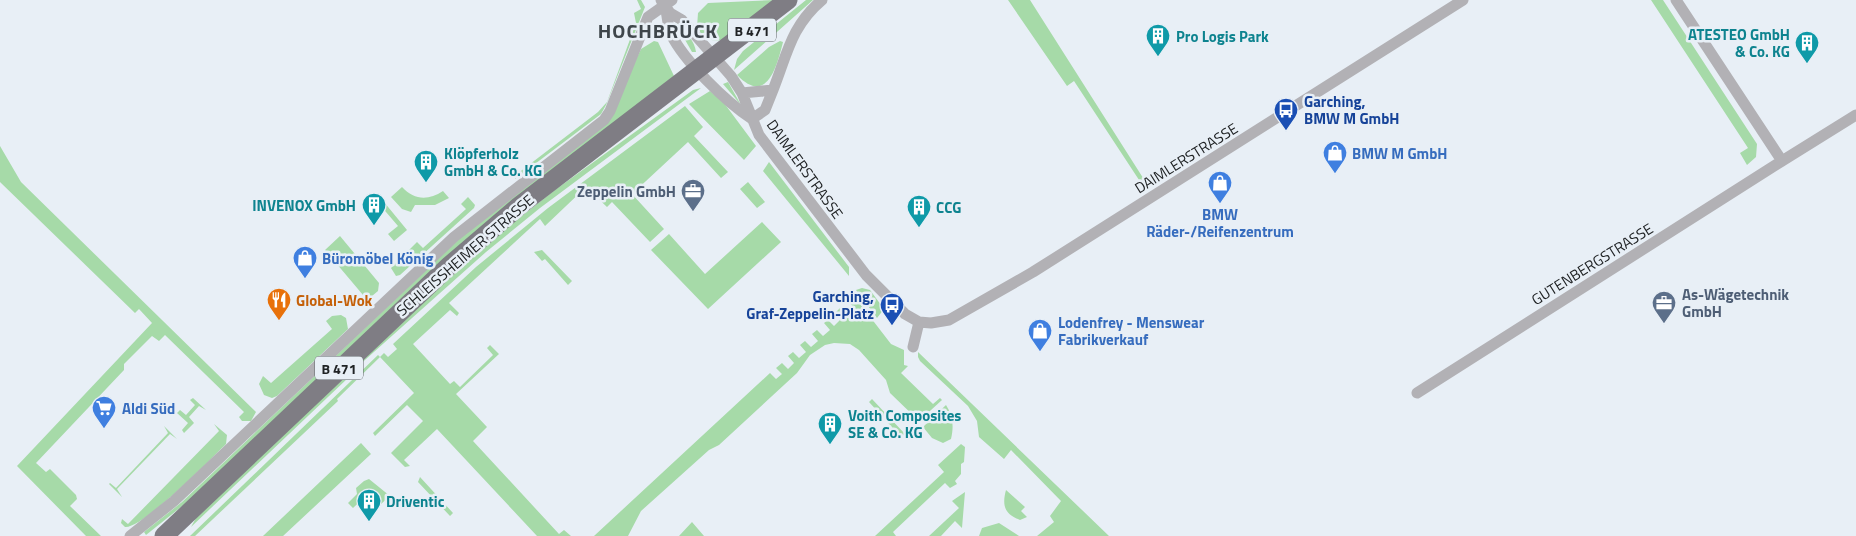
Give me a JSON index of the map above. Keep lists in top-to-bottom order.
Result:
{
  "streets": {
    "main road": ["B 471", "SCHLEISSHEIMER STRASSE"],
    "street": ["DAIMLERSTRASSE", "GUTENBERGSTRASSE"]
  },
  "crossings": [
    ["DAIMLERSTRASSE", "SCHLEISSHEIMER STRASSE"]
  ],
  "districts": ["HOCHBRÜCK"],
  "places": {
    "building": [
      "Pro Logis Park",
      "ATESTEO GmbH & Co. KG",
      "Klöpferholz GmbH & Co. KG",
      "INVENOX GmbH",
      "CCG",
      "Voith Composites SE & Co. KG",
      "Driventic"
    ],
    "bus stop": ["Garching, BMW M GmbH", "Garching, Graf-Zeppelin-Platz"],
    "shop": [
      "BMW M GmbH",
      "BMW Räder-/Reifenzentrum",
      "Büromöbel König",
      "Lodenfrey - Menswear Fabrikverkauf"
    ],
    "office": ["Zeppelin GmbH", "As-Wägetechnik GmbH"],
    "restaurant": ["Global-Wok"],
    "supermarket": ["Aldi Süd"]
  }
}
